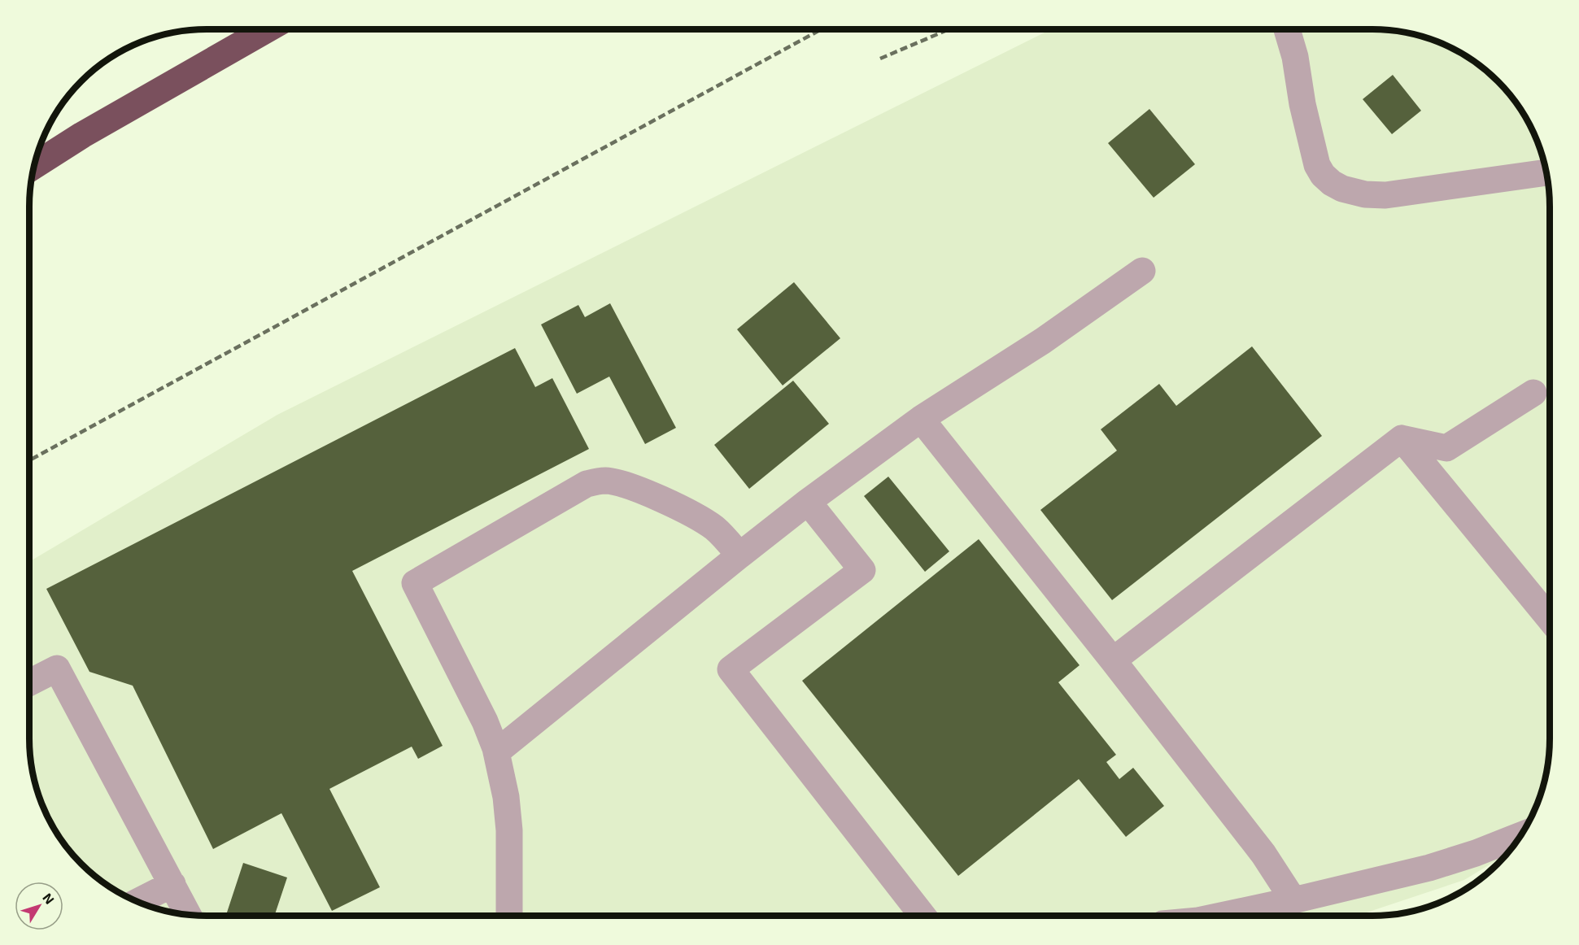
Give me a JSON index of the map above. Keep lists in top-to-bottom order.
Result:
{
  "north": "top right"
}
